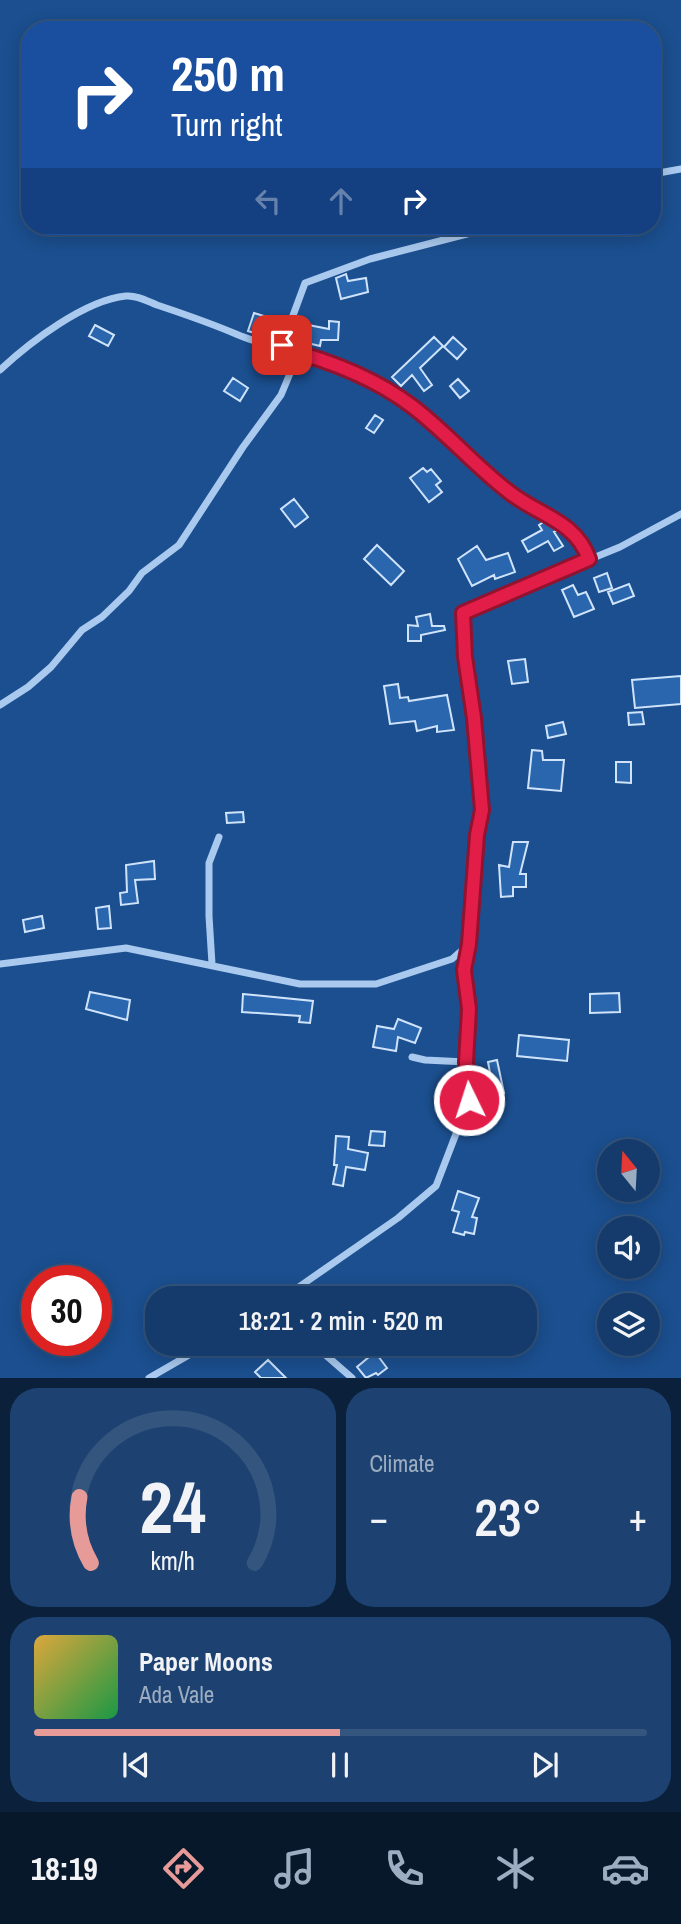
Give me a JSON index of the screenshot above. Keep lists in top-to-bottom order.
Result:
{
  "north": "top",
  "page": {
    "turn": ["250 m", "Turn right"],
    "limit": "30",
    "trip": "18:21 · 2 min · 520 m",
    "tile": "Climate",
    "heat": ["−", "23°", "+"],
    "song": ["Paper Moons", "Ada Vale"],
    "tabs": "18:19",
    "gauge": ["24", "km/h"]
  }
}
